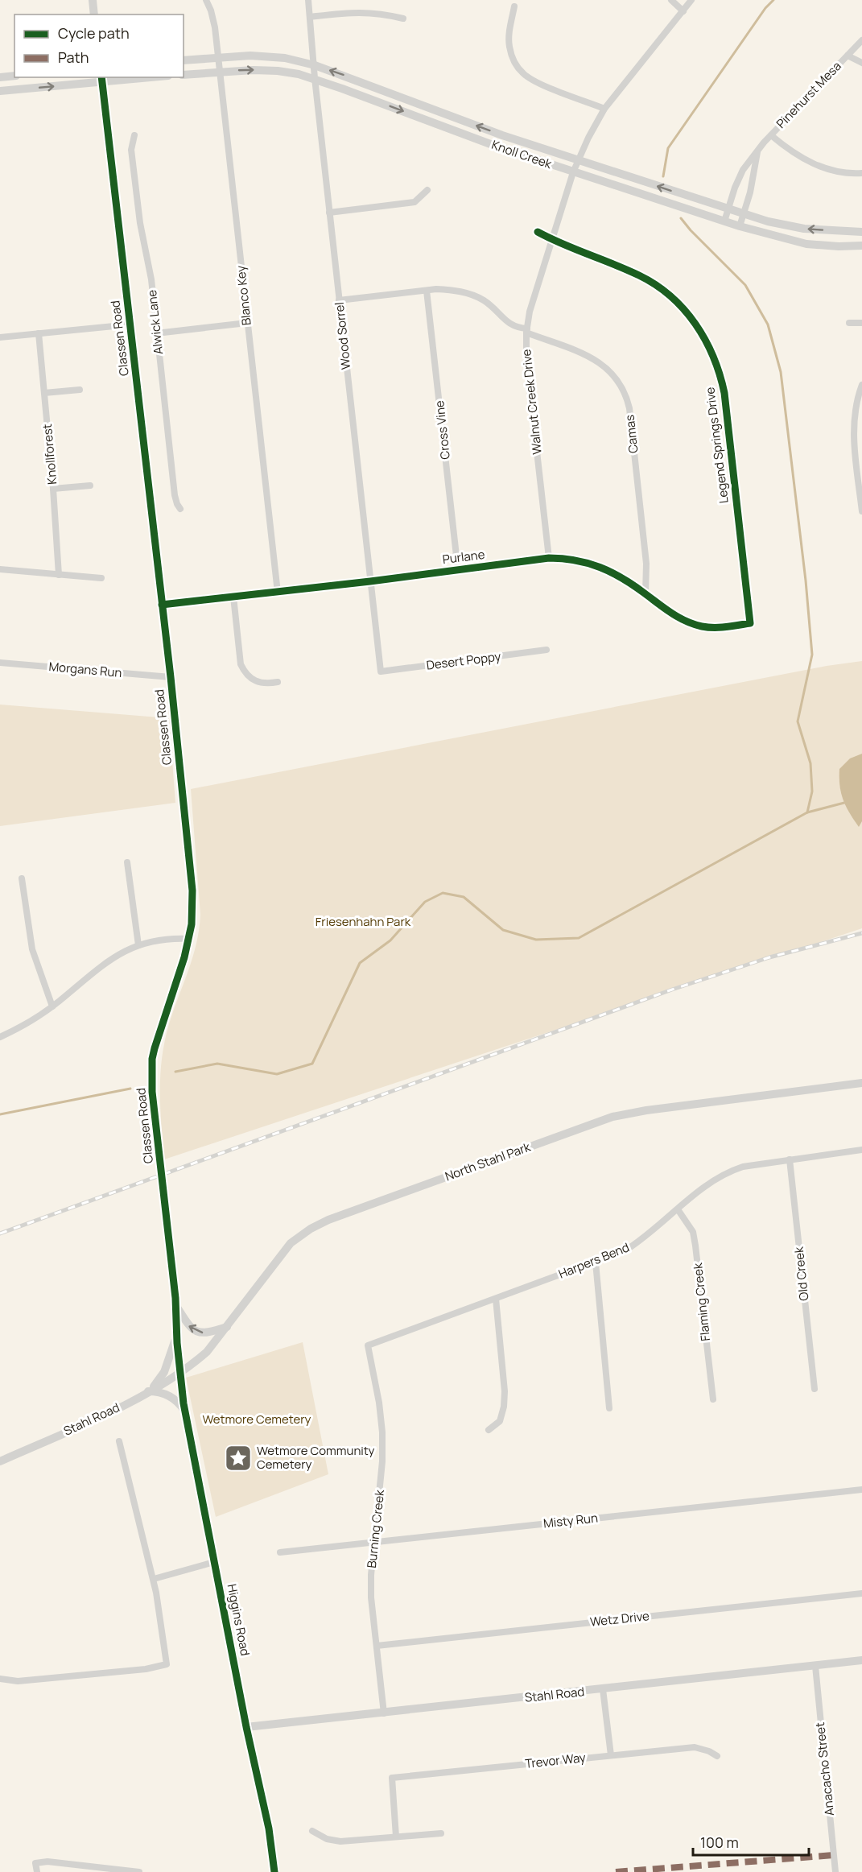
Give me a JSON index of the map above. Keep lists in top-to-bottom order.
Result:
{
  "streets": {
    "street": [
      "Pinehurst Mesa",
      "Knoll Creek",
      "Blanco Key",
      "Alwick Lane",
      "Wood Sorrel",
      "Classen Road",
      "Walnut Creek Drive",
      "Cross Vine",
      "Camas",
      "Legend Springs Drive",
      "Knollforest",
      "Purlane",
      "Desert Poppy",
      "Morgans Run",
      "North Stahl Park",
      "Harpers Bend",
      "Old Creek",
      "Flaming Creek",
      "Stahl Road",
      "Misty Run",
      "Burning Creek",
      "Wetz Drive",
      "Higgins Road",
      "Trevor Way",
      "Anacacho Street"
    ]
  },
  "crossings": [
    ["Pinehurst Mesa", "Knoll Creek"],
    ["Knoll Creek", "Blanco Key"],
    ["Knoll Creek", "Wood Sorrel"],
    ["Knoll Creek", "Walnut Creek Drive"],
    ["Blanco Key", "Purlane"],
    ["Wood Sorrel", "Camas"],
    ["Wood Sorrel", "Purlane"],
    ["Wood Sorrel", "Desert Poppy"],
    ["Classen Road", "Purlane"],
    ["Classen Road", "Morgans Run"],
    ["Classen Road", "North Stahl Park"],
    ["Classen Road", "Stahl Road"],
    ["Classen Road", "Higgins Road"],
    ["Walnut Creek Drive", "Camas"],
    ["Walnut Creek Drive", "Legend Springs Drive"],
    ["Walnut Creek Drive", "Purlane"],
    ["Cross Vine", "Camas"],
    ["Cross Vine", "Purlane"],
    ["Camas", "Purlane"],
    ["Legend Springs Drive", "Purlane"],
    ["North Stahl Park", "Stahl Road"],
    ["North Stahl Park", "Higgins Road"],
    ["Harpers Bend", "Old Creek"],
    ["Harpers Bend", "Flaming Creek"],
    ["Harpers Bend", "Burning Creek"],
    ["Stahl Road", "Burning Creek"],
    ["Stahl Road", "Higgins Road"],
    ["Stahl Road", "Anacacho Street"],
    ["Misty Run", "Burning Creek"],
    ["Burning Creek", "Wetz Drive"]
  ],
  "parks": ["Friesenhahn Park", "Wetmore Cemetery"],
  "places": {
    "place": ["Wetmore Community Cemetery"]
  },
  "legend": ["Cycle path", "Path"],
  "scale_bar": "100 m"
}
